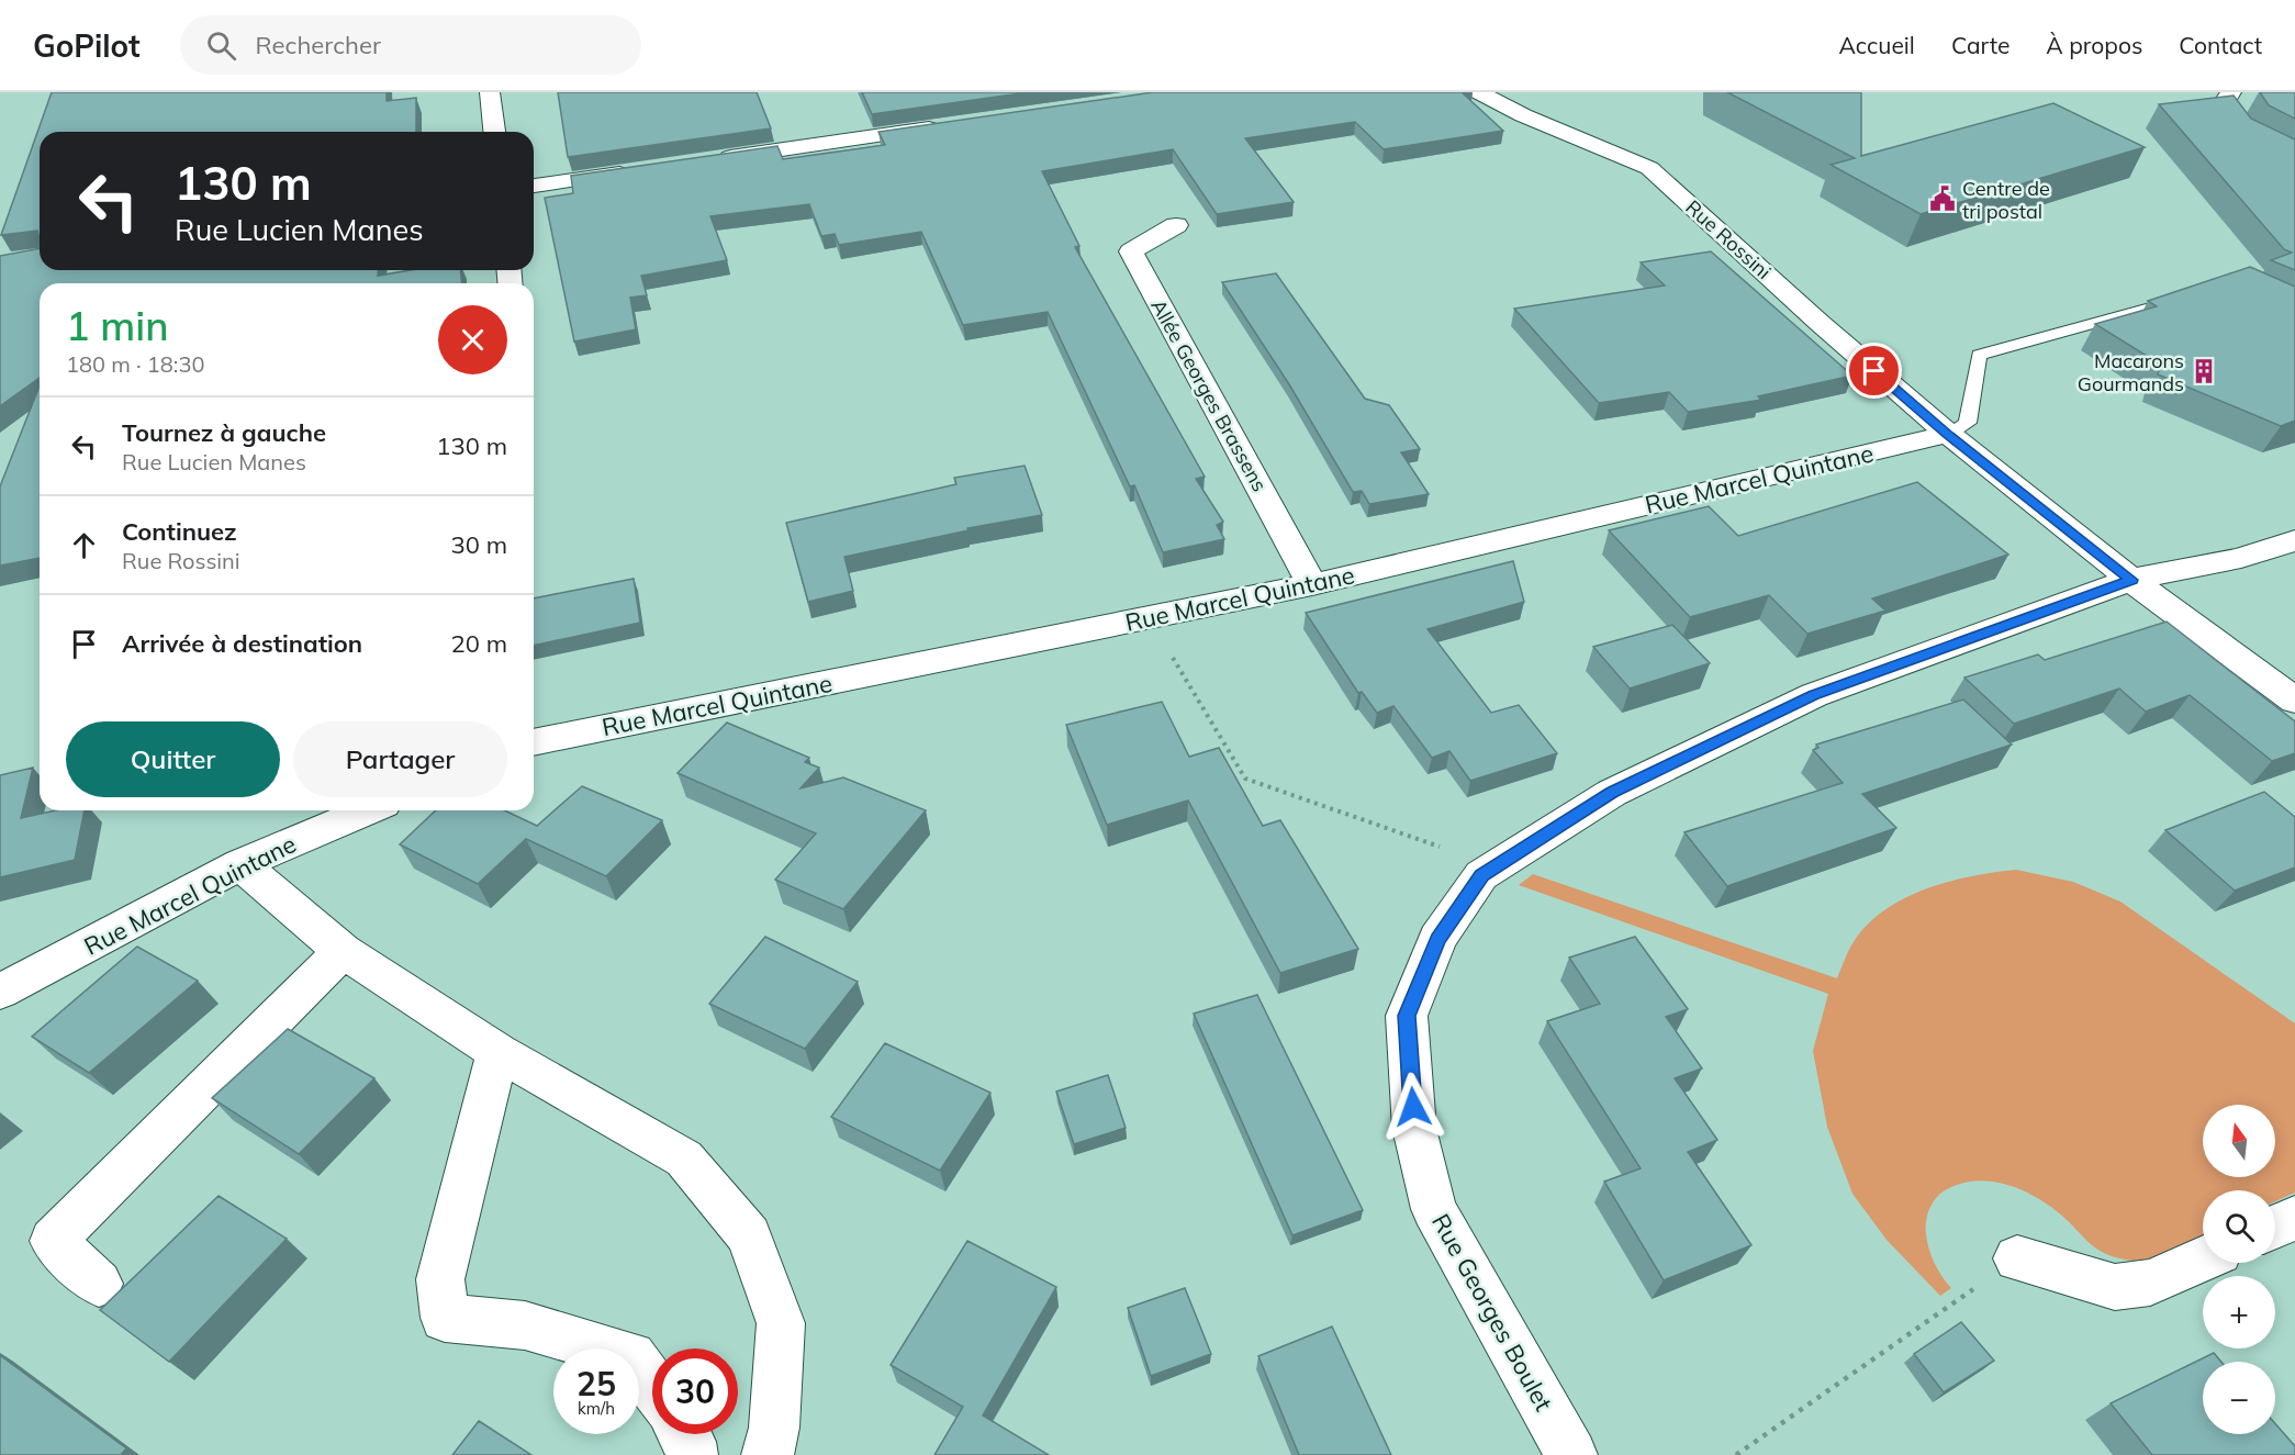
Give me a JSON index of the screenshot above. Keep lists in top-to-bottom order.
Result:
{
  "streets": {
    "street": [
      "Rue Rossini",
      "Allée Georges Brassens",
      "Rue Marcel Quintane",
      "Rue Georges Boulet"
    ]
  },
  "crossings": [
    ["Rue Rossini", "Rue Marcel Quintane"],
    ["Rue Rossini", "Rue Georges Boulet"],
    ["Allée Georges Brassens", "Rue Marcel Quintane"]
  ],
  "places": {
    "public building": ["Centre de tri postal"],
    "building": ["Macarons Gourmands"]
  },
  "north": "top",
  "page": {
    "header": "GoPilot",
    "search": "Rechercher",
    "nav": [
      "Accueil",
      "Carte",
      "À propos",
      "Contact"
    ],
    "turn": ["130 m", "Rue Lucien Manes"],
    "heading": ["1 min", "180 m · 18:30"],
    "list": [
      {
        "name": "Tournez à gauche",
        "note": "Rue Lucien Manes",
        "value": "130 m"
      },
      {
        "name": "Continuez",
        "note": "Rue Rossini",
        "value": "30 m"
      },
      {
        "name": "Arrivée à destination",
        "value": "20 m"
      }
    ],
    "buttons": ["Quitter", "Partager"],
    "map_buttons": ["+", "−"],
    "speed": "25 km/h",
    "limit": "30"
  }
}
